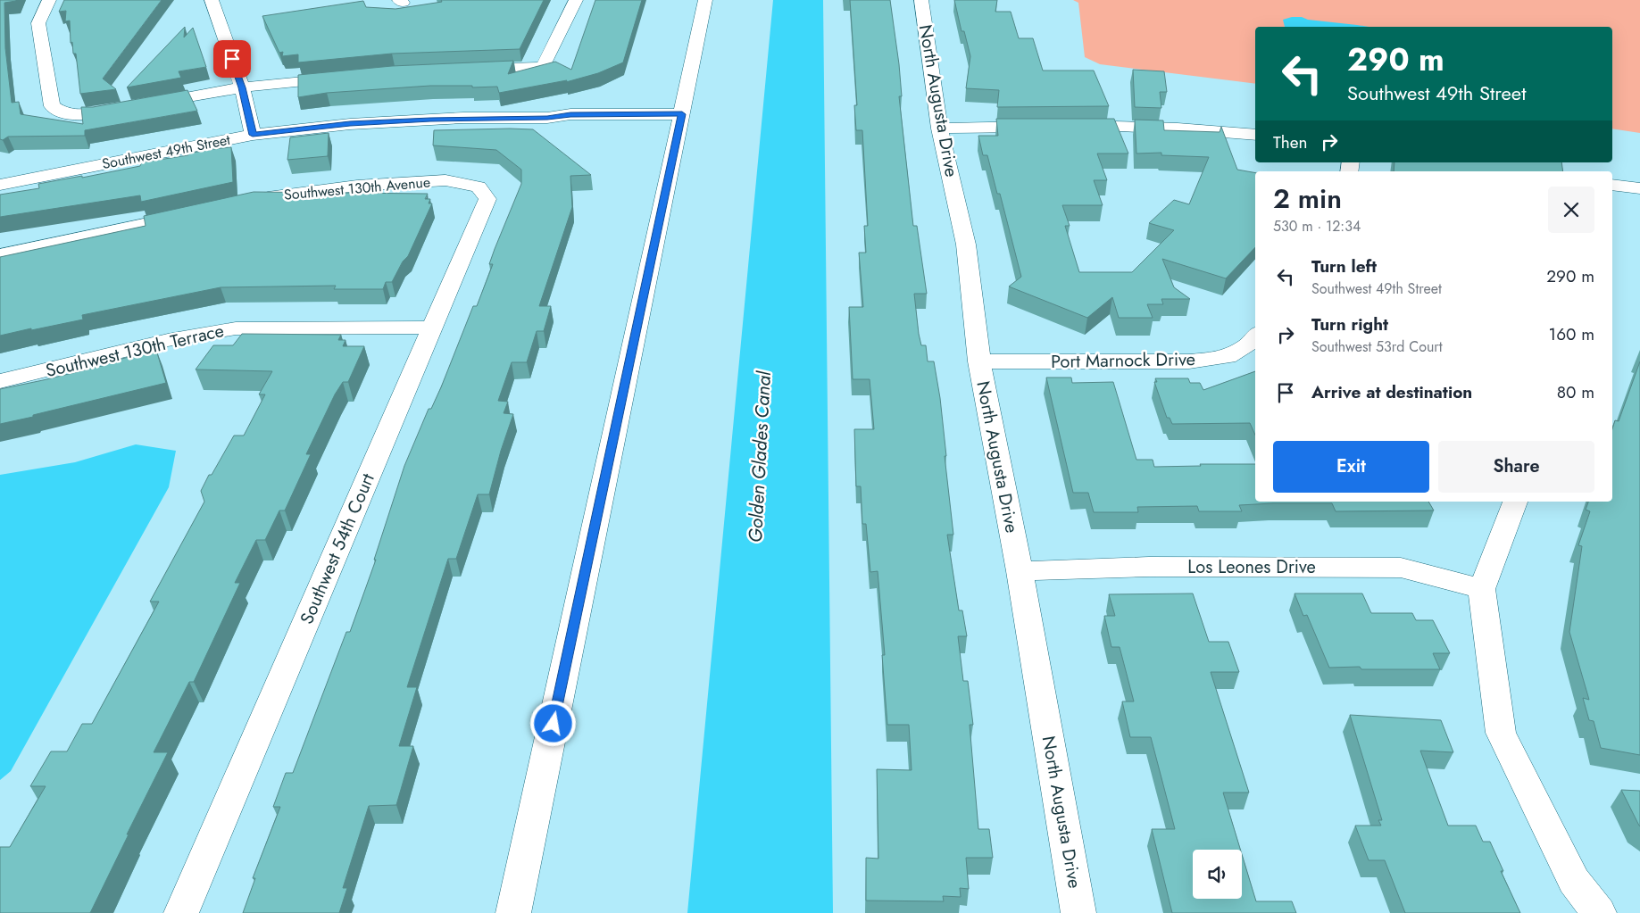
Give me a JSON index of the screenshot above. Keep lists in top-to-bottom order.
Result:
{
  "streets": {
    "street": [
      "North Augusta Drive",
      "Southwest 49th Street",
      "Southwest 130th Avenue",
      "Southwest 130th Terrace",
      "Port Marnock Drive",
      "Southwest 54th Court",
      "Los Leones Drive"
    ]
  },
  "crossings": [
    ["North Augusta Drive", "Port Marnock Drive"],
    ["North Augusta Drive", "Los Leones Drive"],
    ["Southwest 130th Avenue", "Southwest 54th Court"],
    ["Southwest 130th Terrace", "Southwest 54th Court"]
  ],
  "water": ["Golden Glades Canal"],
  "page": {
    "turn": ["290 m", "Southwest 49th Street"],
    "then": "Then",
    "heading": ["2 min", "530 m · 12:34"],
    "list": [
      {
        "name": "Turn left",
        "note": "Southwest 49th Street",
        "value": "290 m"
      },
      {
        "name": "Turn right",
        "note": "Southwest 53rd Court",
        "value": "160 m"
      },
      {
        "name": "Arrive at destination",
        "value": "80 m"
      }
    ],
    "buttons": ["Exit", "Share"]
  }
}
